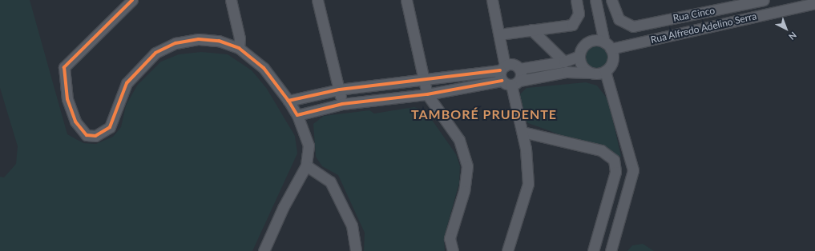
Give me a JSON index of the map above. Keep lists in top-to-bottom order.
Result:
{
  "streets": {
    "street": ["Rua Cinco", "Rua Alfredo Adelino Serra"]
  },
  "districts": ["TAMBORÉ PRUDENTE"],
  "north": "bottom right"
}
